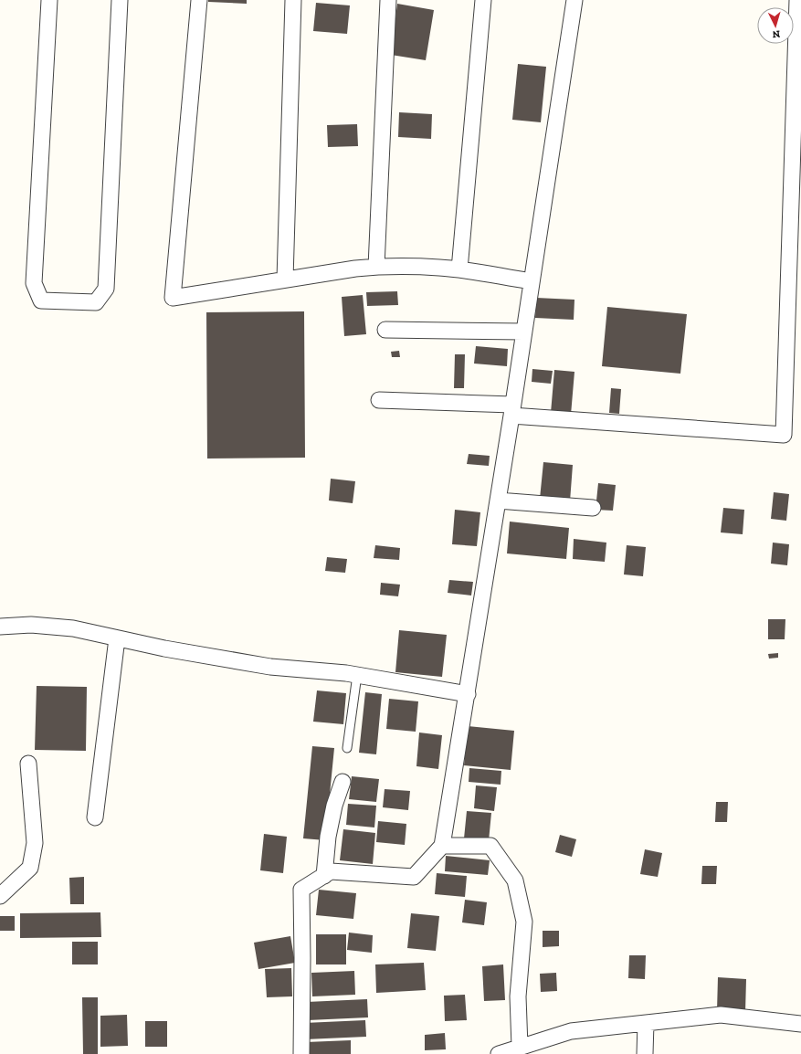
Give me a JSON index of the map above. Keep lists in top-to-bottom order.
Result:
{
  "north": "bottom"
}
